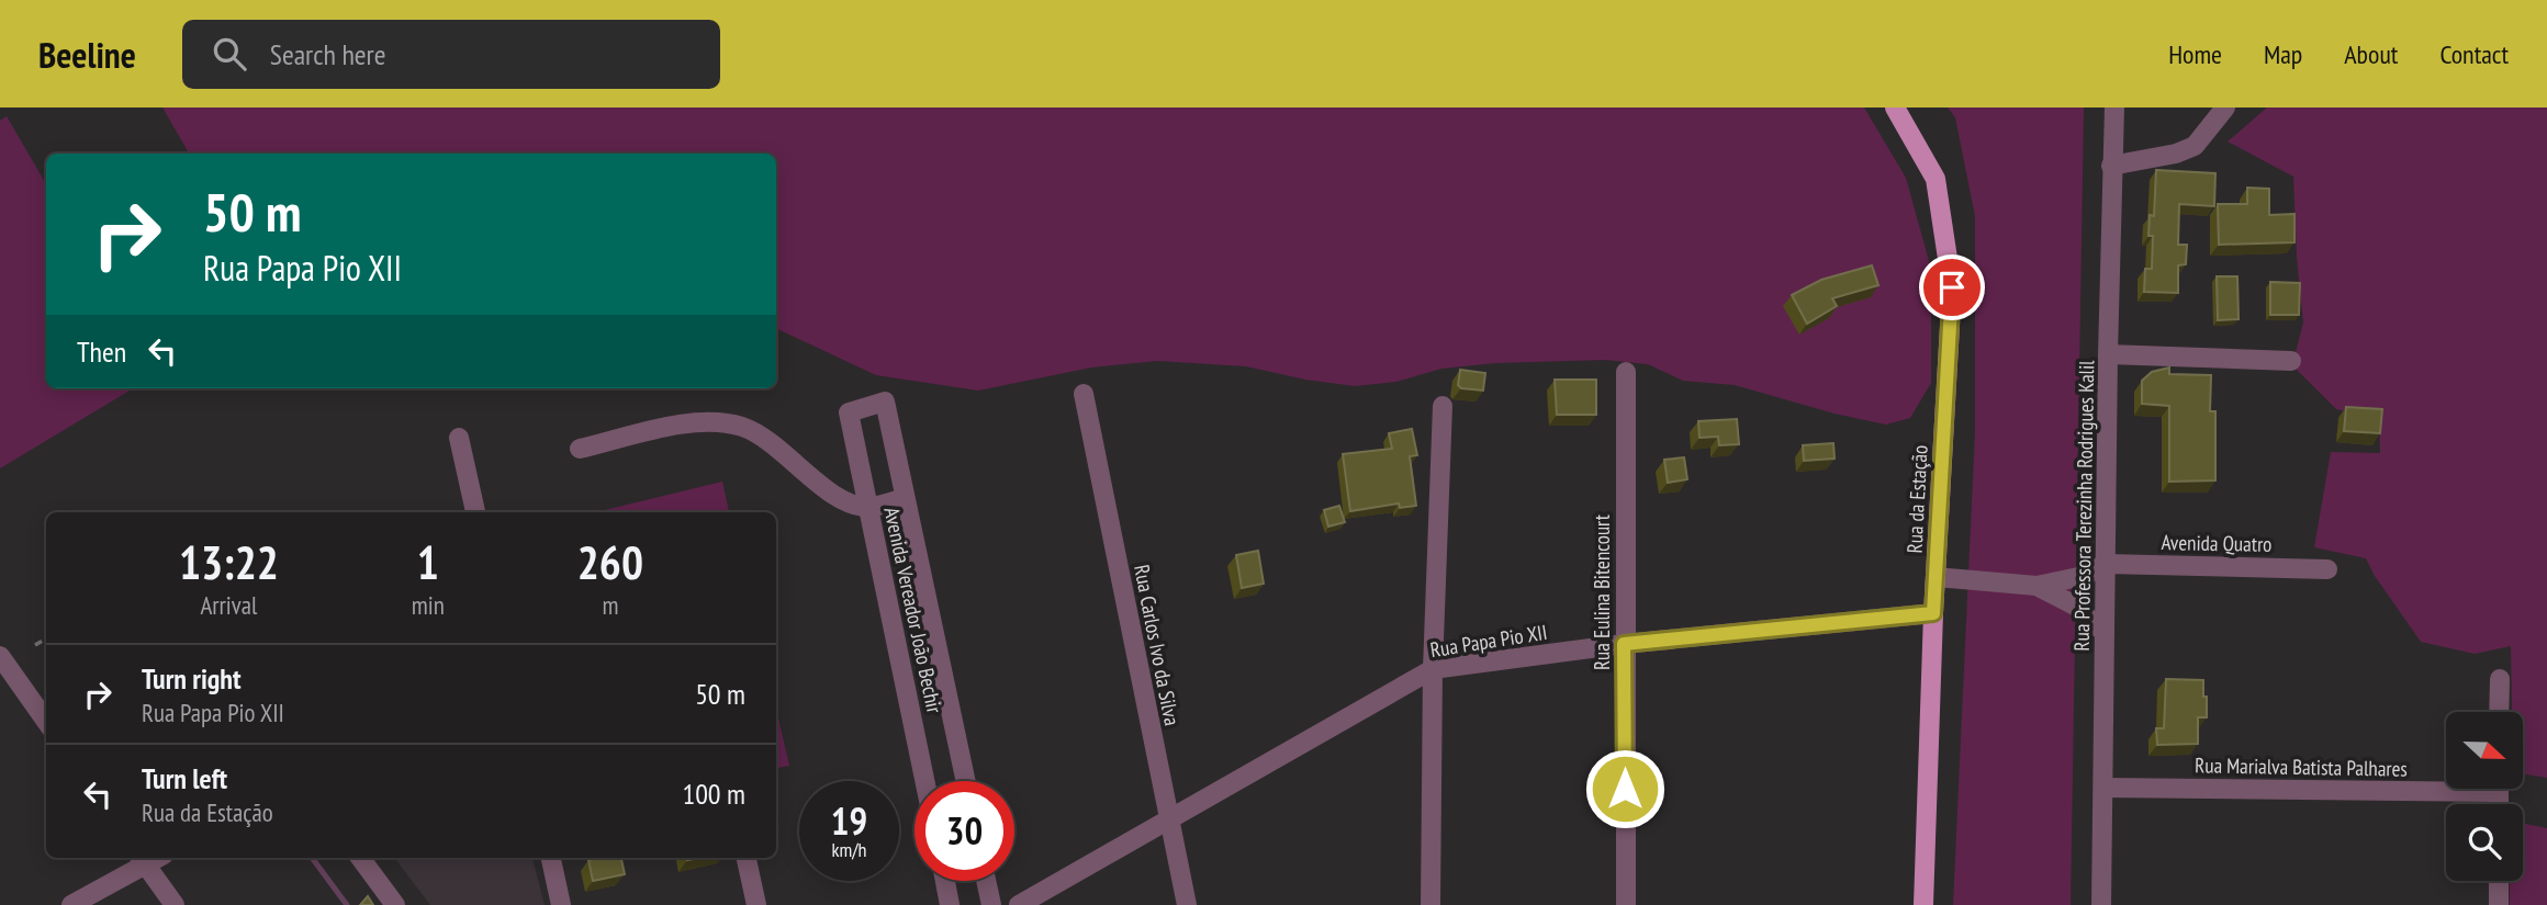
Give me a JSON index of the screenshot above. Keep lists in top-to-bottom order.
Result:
{
  "streets": {
    "main road": ["Rua da Estação"],
    "street": [
      "Rua Professora Terezinha Rodrigues Kalil",
      "Avenida Quatro",
      "Rua Eulina Bitencourt",
      "Avenida Vereador João Bechir",
      "Rua Papa Pio XII",
      "Rua Carlos Ivo da Silva",
      "Rua Marialva Batista Palhares"
    ]
  },
  "crossings": [
    ["Rua da Estação", "Rua Papa Pio XII"],
    ["Rua Professora Terezinha Rodrigues Kalil", "Avenida Quatro"],
    ["Rua Professora Terezinha Rodrigues Kalil", "Rua Marialva Batista Palhares"],
    ["Rua Eulina Bitencourt", "Rua Papa Pio XII"],
    ["Rua Papa Pio XII", "Rua Carlos Ivo da Silva"]
  ],
  "north": "right",
  "page": {
    "header": "Beeline",
    "search": "Search here",
    "nav": [
      "Home",
      "Map",
      "About",
      "Contact"
    ],
    "turn": ["50 m", "Rua Papa Pio XII"],
    "then": "Then",
    "eta": [
      "13:22",
      "Arrival",
      "1",
      "min",
      "260",
      "m"
    ],
    "list": [
      {
        "name": "Turn right",
        "note": "Rua Papa Pio XII",
        "value": "50 m"
      },
      {
        "name": "Turn left",
        "note": "Rua da Estação",
        "value": "100 m"
      }
    ],
    "speed": "19 km/h",
    "limit": "30"
  }
}
